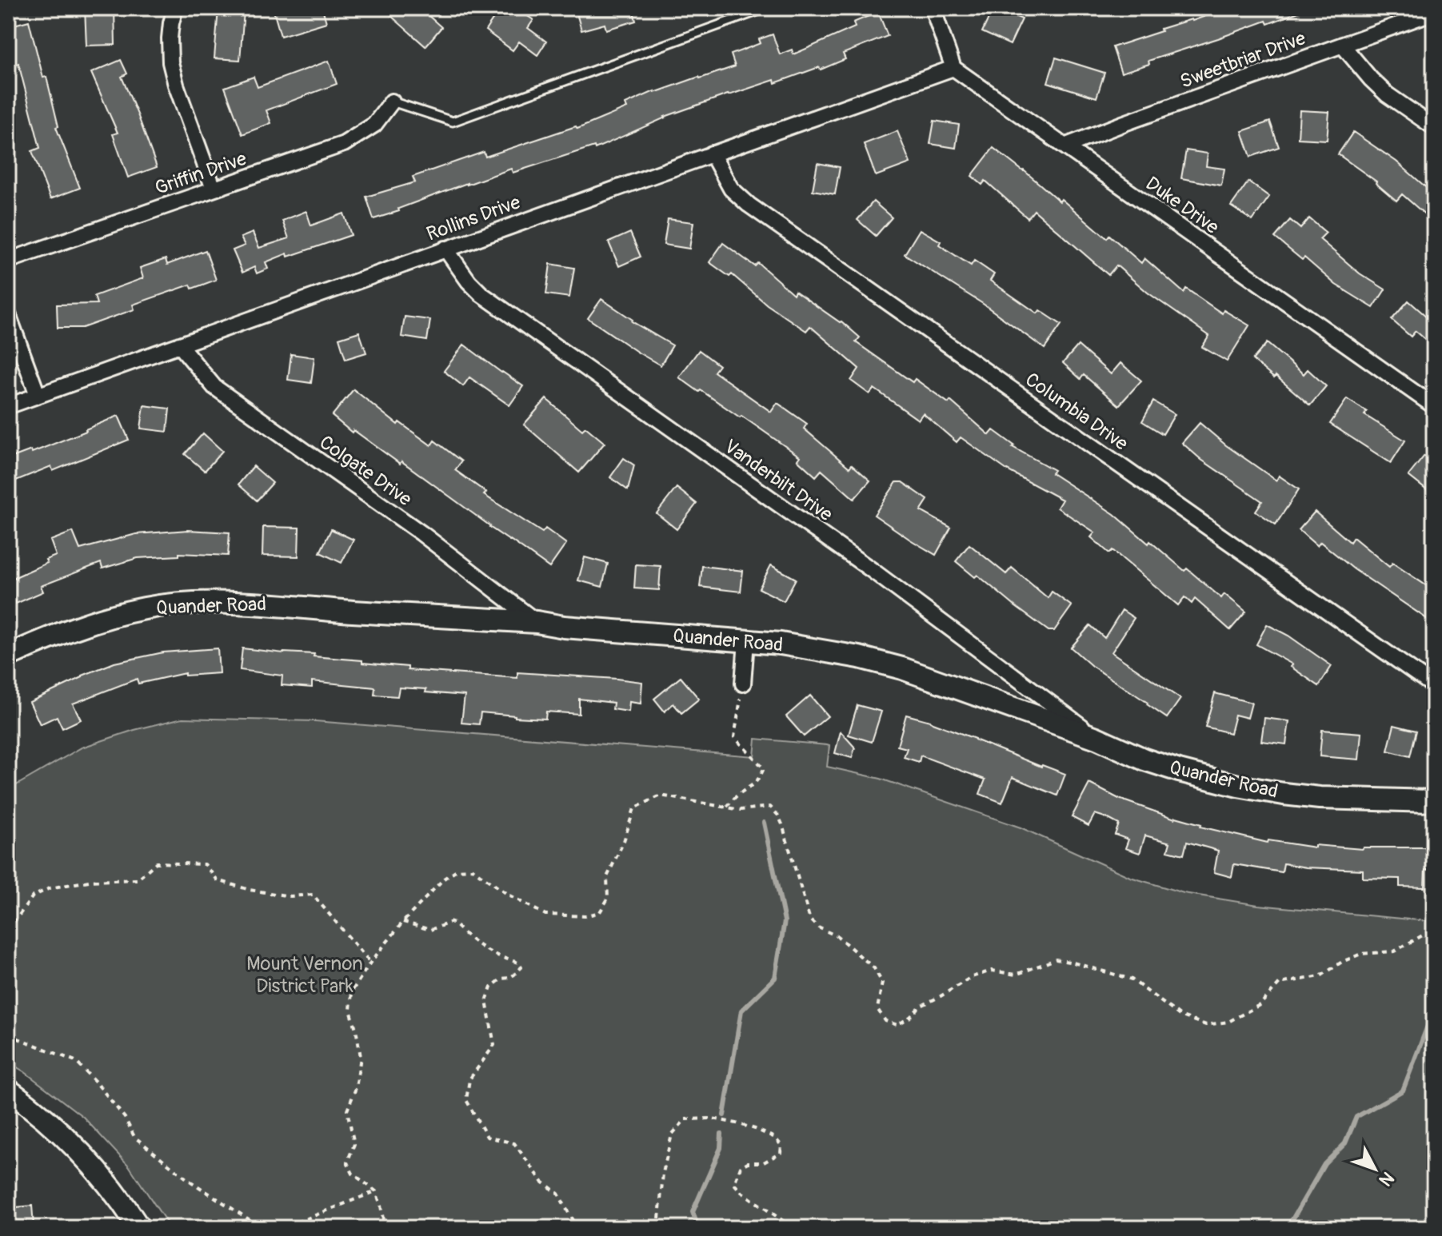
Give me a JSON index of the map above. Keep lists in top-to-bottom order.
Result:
{
  "streets": {
    "street": [
      "Sweetbriar Drive",
      "Griffin Drive",
      "Duke Drive",
      "Rollins Drive",
      "Columbia Drive",
      "Colgate Drive",
      "Vanderbilt Drive",
      "Quander Road"
    ]
  },
  "crossings": [
    ["Sweetbriar Drive", "Duke Drive"],
    ["Duke Drive", "Rollins Drive"],
    ["Rollins Drive", "Columbia Drive"],
    ["Rollins Drive", "Colgate Drive"],
    ["Rollins Drive", "Vanderbilt Drive"],
    ["Colgate Drive", "Quander Road"],
    ["Vanderbilt Drive", "Quander Road"]
  ],
  "parks": ["Mount Vernon District Park"],
  "north": "bottom right"
}
